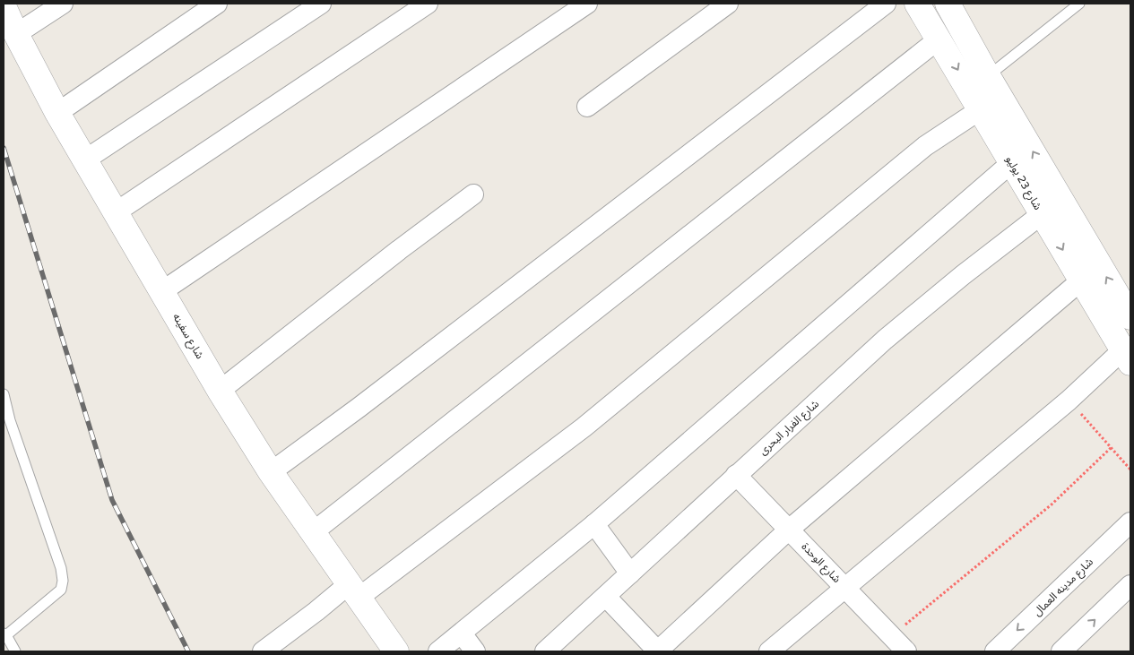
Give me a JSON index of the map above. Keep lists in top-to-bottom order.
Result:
{
  "streets": {
    "street": [
      "شارع 23 يوليو",
      "شارع سفينه",
      "شارع الفرار البحرى",
      "شارع الوحدة",
      "شارع مدينه العمال"
    ]
  },
  "crossings": [
    ["شارع 23 يوليو", "شارع الفرار البحرى"],
    ["شارع الفرار البحرى", "شارع الوحدة"]
  ]
}
